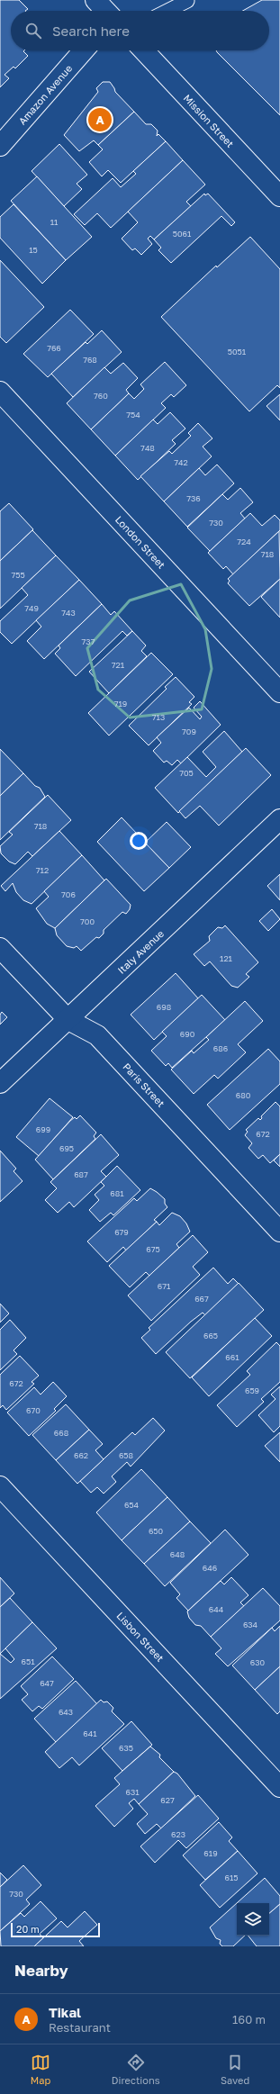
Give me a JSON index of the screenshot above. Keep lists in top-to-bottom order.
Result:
{
  "streets": {
    "street": [
      "Amazon Avenue",
      "Mission Street",
      "London Street",
      "Italy Avenue",
      "Paris Street",
      "Lisbon Street"
    ]
  },
  "crossings": [
    ["Italy Avenue", "Paris Street"]
  ],
  "house_numbers": [
    "11",
    "5061",
    "15",
    "766",
    "5051",
    "768",
    "760",
    "754",
    "748",
    "742",
    "736",
    "730",
    "724",
    "718",
    "755",
    "749",
    "743",
    "737",
    "721",
    "719",
    "713",
    "709",
    "705",
    "718",
    "712",
    "706",
    "700",
    "121",
    "698",
    "690",
    "686",
    "680",
    "699",
    "672",
    "695",
    "687",
    "681",
    "679",
    "675",
    "671",
    "667",
    "665",
    "661",
    "672",
    "659",
    "670",
    "668",
    "662",
    "658",
    "654",
    "650",
    "648",
    "646",
    "644",
    "634",
    "651",
    "630",
    "647",
    "643",
    "641",
    "635",
    "631",
    "627",
    "623",
    "619",
    "615",
    "730"
  ],
  "scale_bar": "20 m",
  "page": {
    "search": "Search here",
    "pins": "A",
    "scale": "20 m",
    "heading": "Nearby",
    "list": [
      {
        "mark": "A",
        "name": "Tikal",
        "note": "Restaurant",
        "value": "160 m"
      }
    ],
    "nav": ["Map", "Directions", "Saved"]
  }
}
